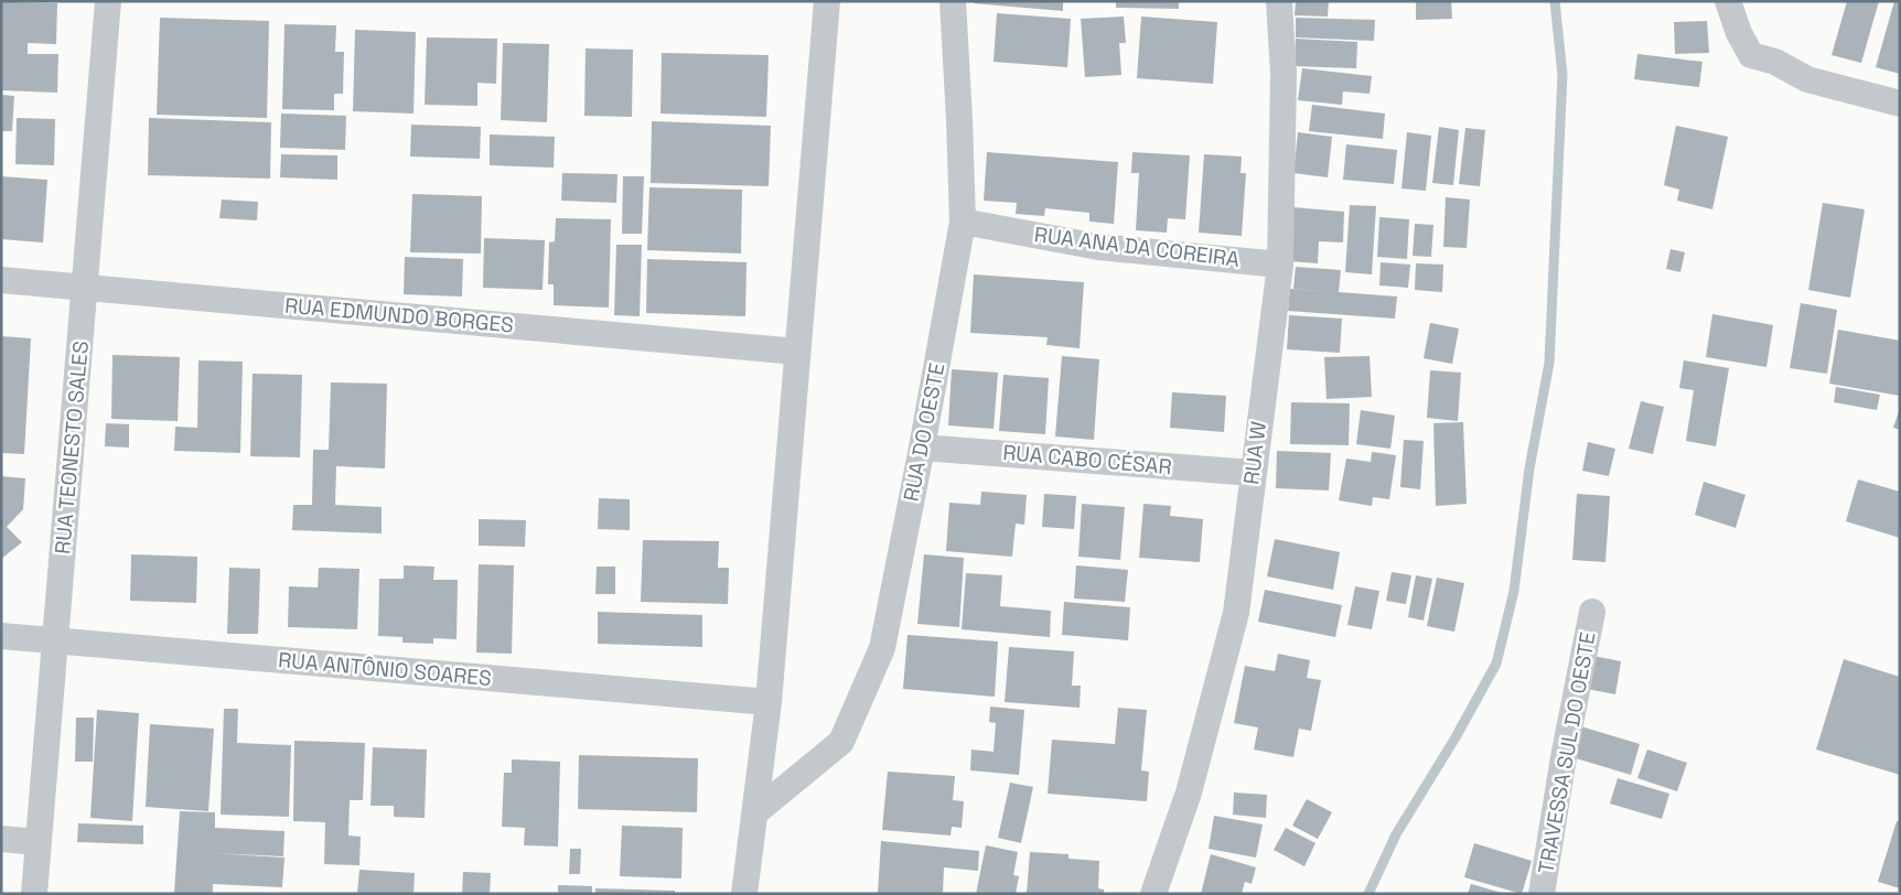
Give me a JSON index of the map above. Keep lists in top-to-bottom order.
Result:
{
  "streets": {
    "street": [
      "RUA ANA DA COREIRA",
      "RUA EDMUNDO BORGES",
      "RUA DO OESTE",
      "RUA TEONESTO SALES",
      "RUA W",
      "RUA CABO CÉSAR",
      "RUA ANTÔNIO SOARES",
      "TRAVESSA SUL DO OESTE"
    ]
  },
  "crossings": [
    ["RUA ANA DA COREIRA", "RUA DO OESTE"],
    ["RUA ANA DA COREIRA", "RUA W"],
    ["RUA EDMUNDO BORGES", "RUA TEONESTO SALES"],
    ["RUA DO OESTE", "RUA CABO CÉSAR"],
    ["RUA TEONESTO SALES", "RUA ANTÔNIO SOARES"],
    ["RUA W", "RUA CABO CÉSAR"]
  ]
}
